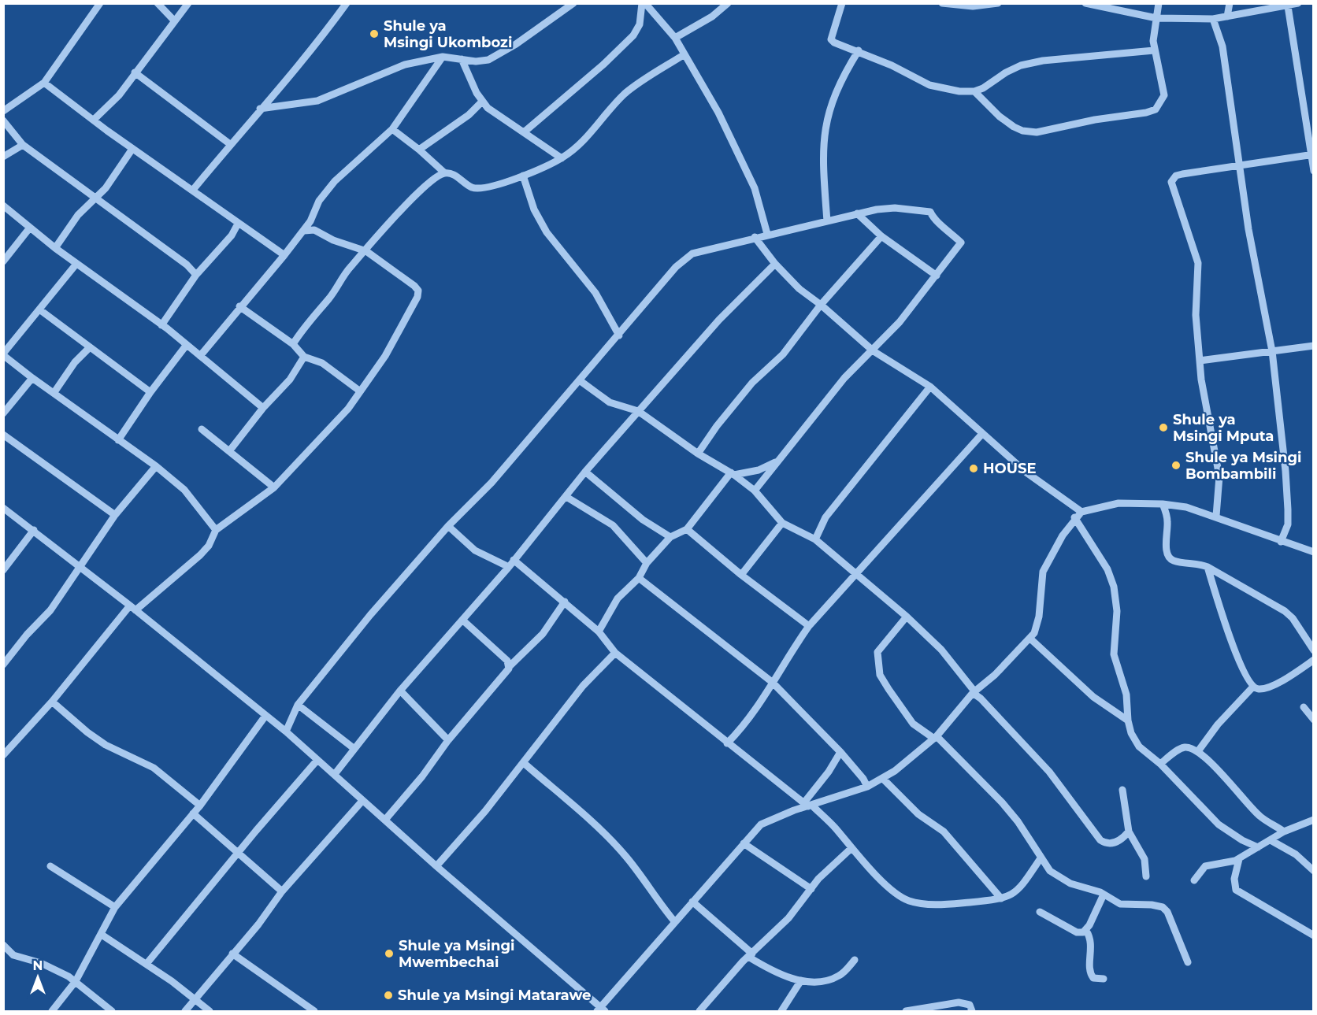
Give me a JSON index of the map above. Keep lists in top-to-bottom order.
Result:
{
  "places": [
    "Shule ya Msingi Ukombozi",
    "Shule ya Msingi Mputa",
    "Shule ya Msingi Bombambili",
    "HOUSE",
    "Shule ya Msingi Mwembechai",
    "Shule ya Msingi Matarawe"
  ],
  "north": "top"
}
